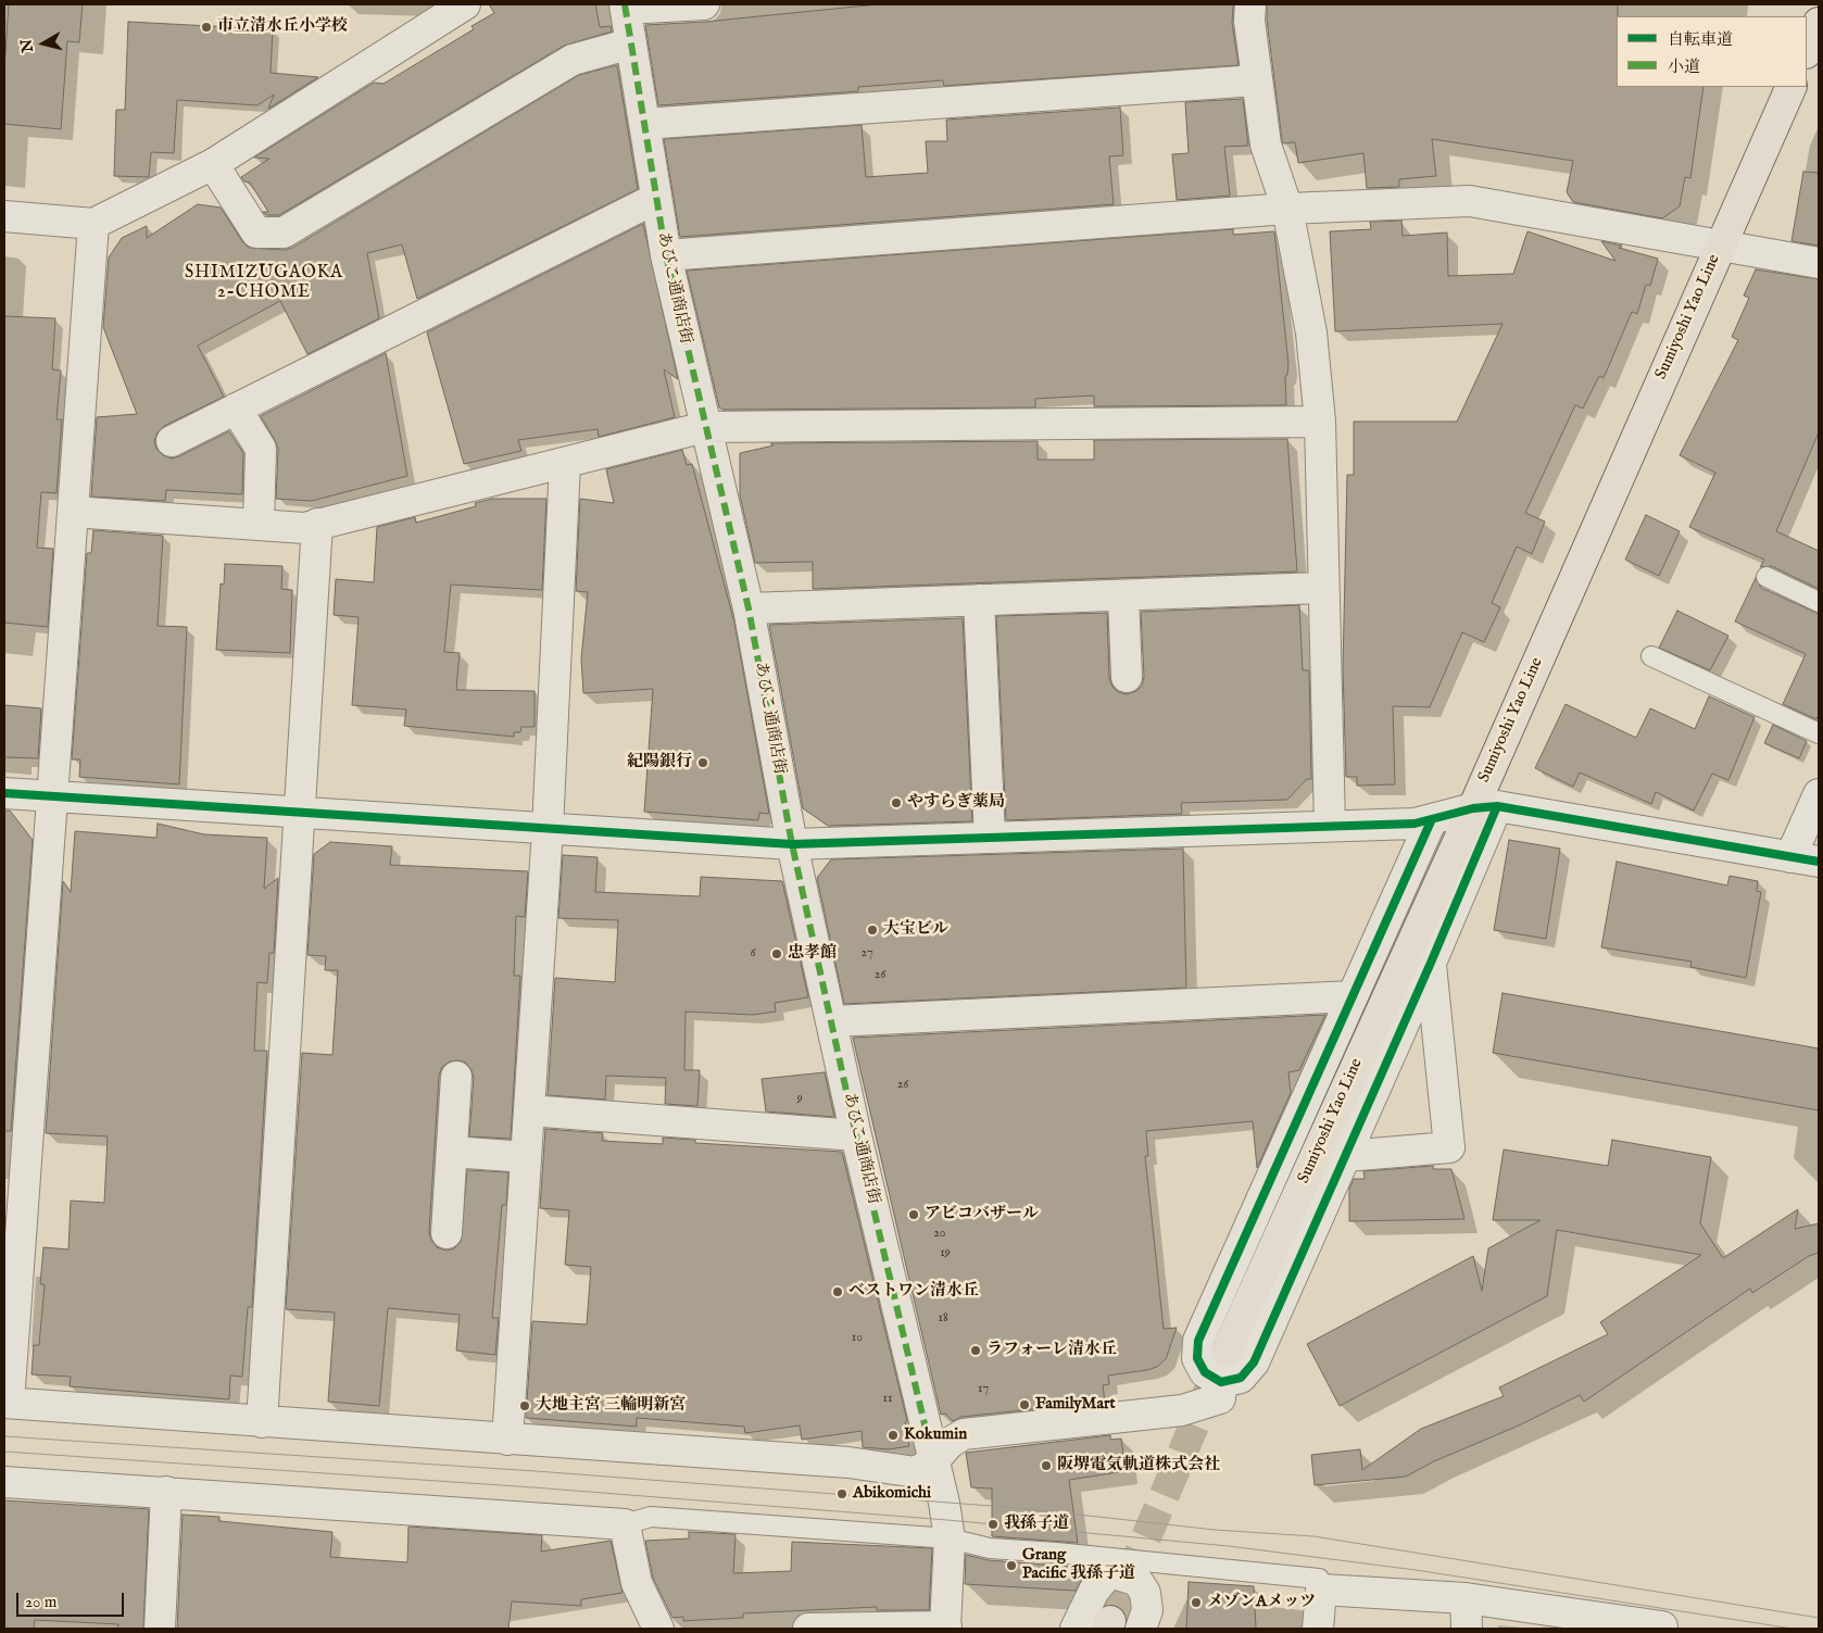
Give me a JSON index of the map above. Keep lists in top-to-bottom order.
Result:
{
  "streets": {
    "main road": ["Sumiyoshi Yao Line"],
    "street": ["あびこ通商店街"]
  },
  "districts": ["SHIMIZUGAOKA 2-CHOME"],
  "places": [
    "市立清水丘小学校",
    "紀陽銀行",
    "やすらぎ薬局",
    "大宝ビル",
    "忠孝館",
    "アビコバザール",
    "ベストワン清水丘",
    "ラフォーレ清水丘",
    "FamilyMart",
    "大地主宮 三輪明新宮",
    "Kokumin",
    "阪堺電気軌道株式会社",
    "Abikomichi",
    "我孫子道",
    "Grang Pacific 我孫子道",
    "メゾンAメッツ"
  ],
  "house_numbers": [
    "6",
    "27",
    "26",
    "26",
    "9",
    "20",
    "19",
    "18",
    "10",
    "17",
    "11"
  ],
  "legend": ["自転車道", "小道"],
  "scale_bar": "20 m",
  "north": "left"
}
